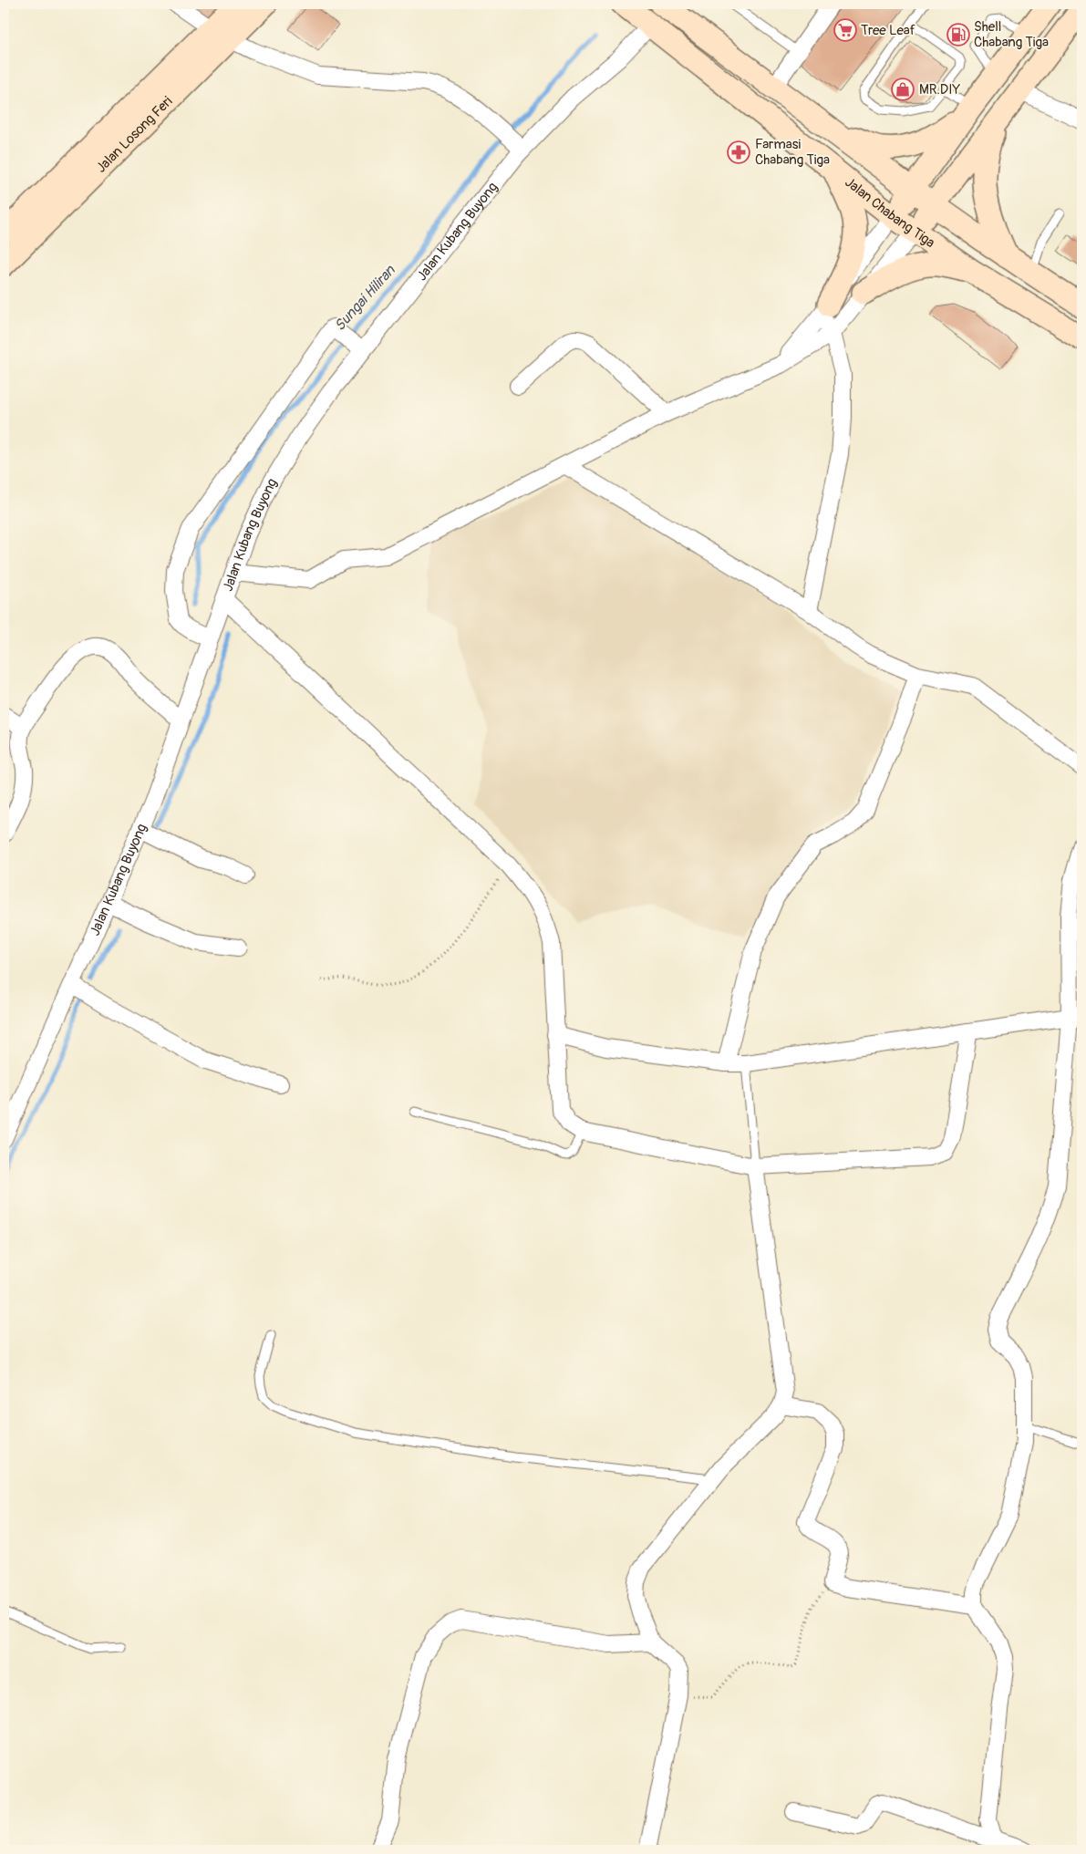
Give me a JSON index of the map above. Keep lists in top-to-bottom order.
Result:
{
  "streets": {
    "main road": ["Jalan Losong Feri", "Jalan Chabang Tiga"],
    "street": ["Jalan Kubang Buyong"]
  },
  "crossings": [
    ["Jalan Chabang Tiga", "Jalan Kubang Buyong"]
  ],
  "water": ["Sungai Hiliran"],
  "places": {
    "supermarket": ["Tree Leaf"],
    "fuel station": ["Shell Chabang Tiga"],
    "shop": ["MR.DIY"],
    "pharmacy": ["Farmasi Chabang Tiga"]
  }
}
